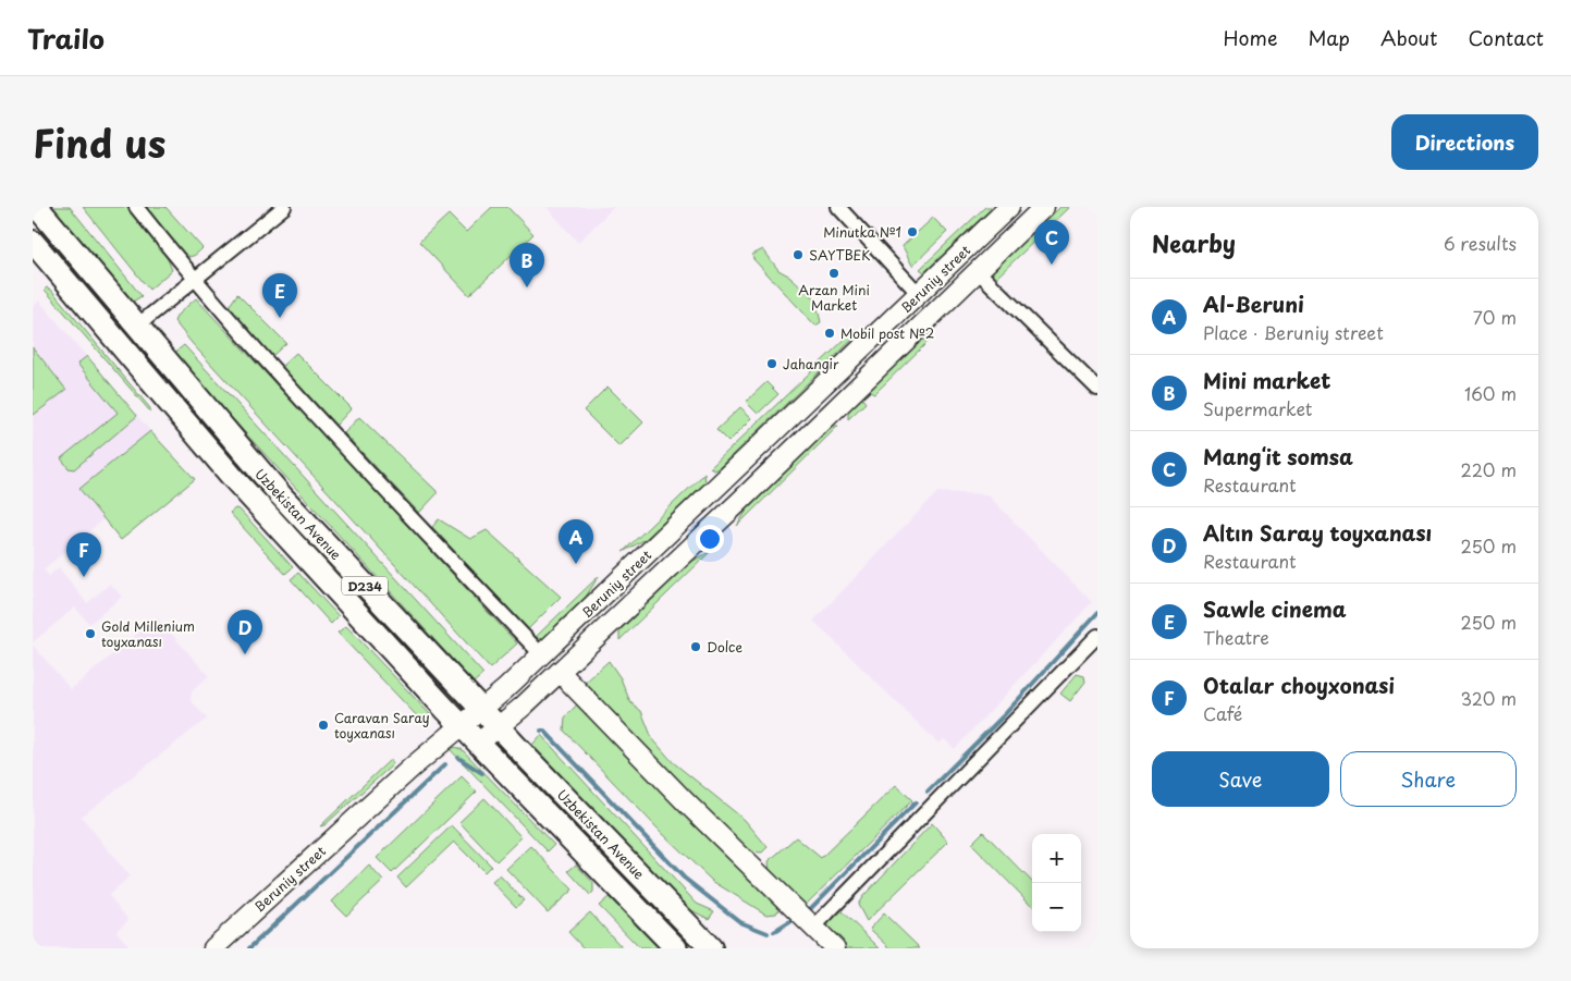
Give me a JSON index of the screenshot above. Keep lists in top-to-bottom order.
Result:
{
  "streets": {
    "main road": ["Beruniy street", "Uzbekistan Avenue", "D234"]
  },
  "crossings": [
    ["Beruniy street", "Uzbekistan Avenue"]
  ],
  "places": [
    "Minutka №1",
    "SAYTBEK",
    "Arzan Mini Market",
    "Mobil post №2",
    "Jahangir",
    "Gold Millenium toyxanası",
    "Dolce",
    "Caravan Saray toyxanası"
  ],
  "page": {
    "header": "Trailo",
    "nav": [
      "Home",
      "Map",
      "About",
      "Contact"
    ],
    "title": "Find us",
    "buttons": [
      "Directions",
      ["Save", "Share"]
    ],
    "heading": ["Nearby", "6 results"],
    "pins": [
      "C",
      "B",
      "E",
      "A",
      "F",
      "D"
    ],
    "list": [
      {
        "mark": "A",
        "name": "Al-Beruni",
        "note": "Place · Beruniy street",
        "value": "70 m"
      },
      {
        "mark": "B",
        "name": "Mini market",
        "note": "Supermarket",
        "value": "160 m"
      },
      {
        "mark": "C",
        "name": "Mangʻit somsa",
        "note": "Restaurant",
        "value": "220 m"
      },
      {
        "mark": "D",
        "name": "Altın Saray toyxanası",
        "note": "Restaurant",
        "value": "250 m"
      },
      {
        "mark": "E",
        "name": "Sawle cinema",
        "note": "Theatre",
        "value": "250 m"
      },
      {
        "mark": "F",
        "name": "Otalar choyxonasi",
        "note": "Café",
        "value": "320 m"
      }
    ],
    "map_buttons": ["+", "−"]
  }
}
